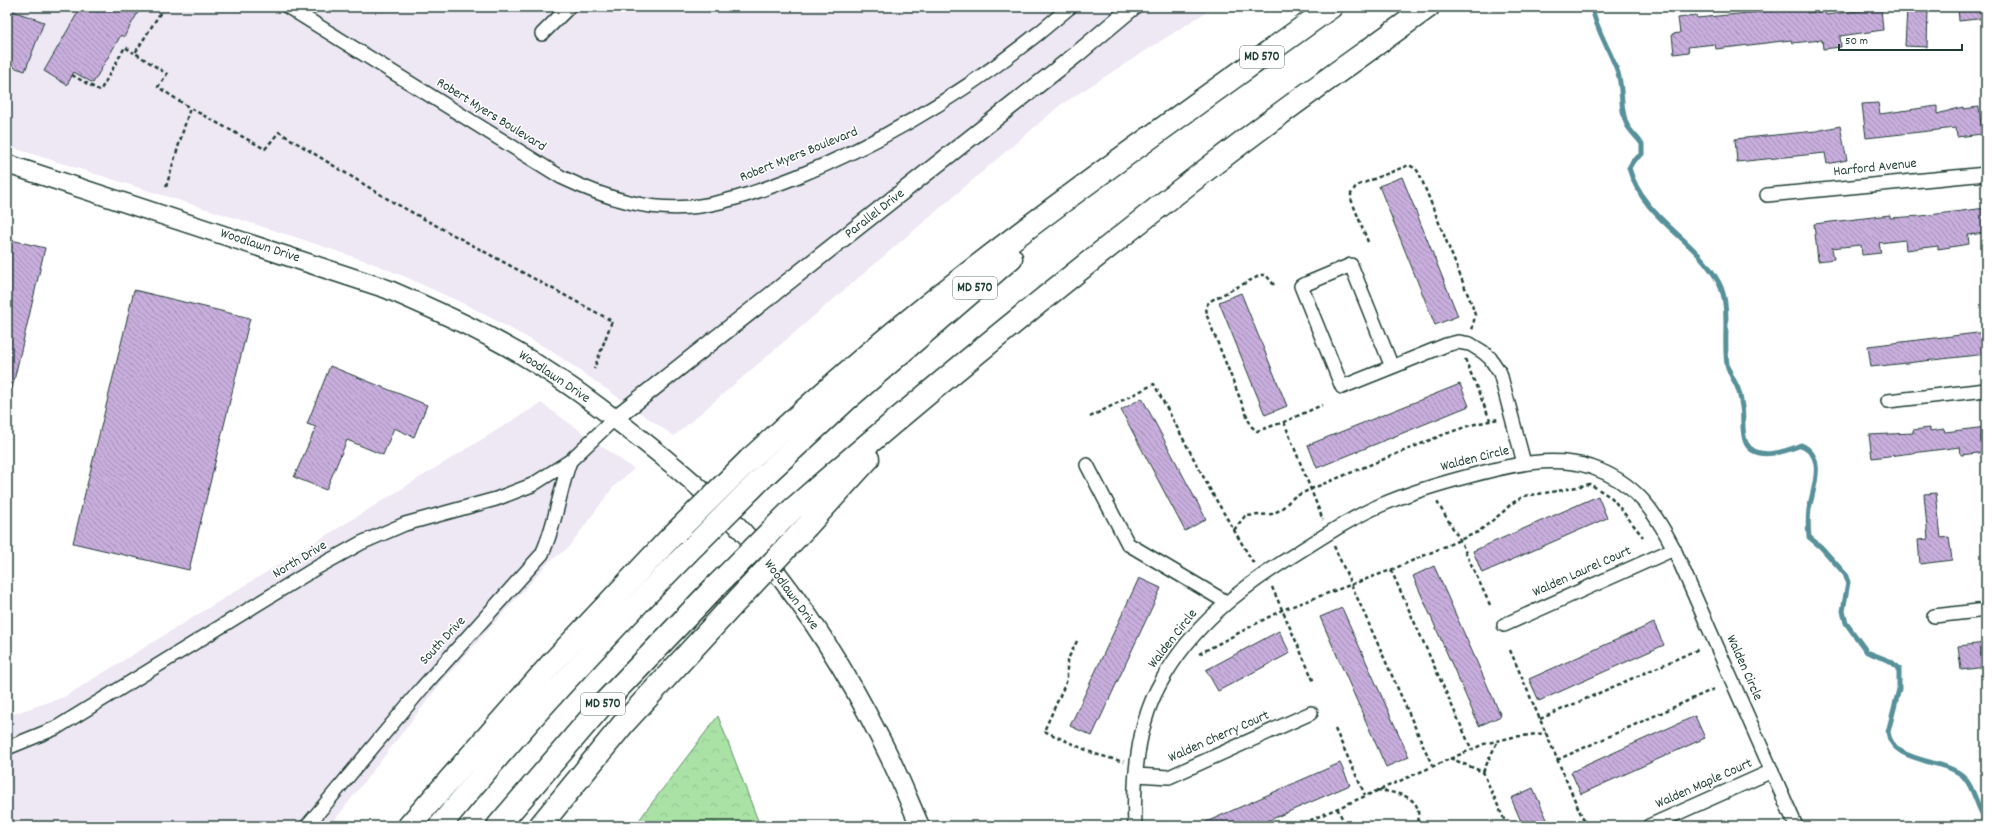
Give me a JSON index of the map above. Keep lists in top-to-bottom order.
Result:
{
  "streets": {
    "highway": ["MD 570"],
    "main road": ["Woodlawn Drive"],
    "street": [
      "Robert Myers Boulevard",
      "Harford Avenue",
      "Parallel Drive",
      "Walden Circle",
      "North Drive",
      "Walden Laurel Court",
      "South Drive",
      "Walden Cherry Court",
      "Walden Maple Court"
    ]
  },
  "crossings": [
    ["Parallel Drive", "Woodlawn Drive"],
    ["Parallel Drive", "North Drive"],
    ["Woodlawn Drive", "North Drive"],
    ["Walden Circle", "Walden Laurel Court"],
    ["Walden Circle", "Walden Cherry Court"],
    ["Walden Circle", "Walden Maple Court"],
    ["North Drive", "South Drive"]
  ],
  "scale_bar": "50 m"
}
